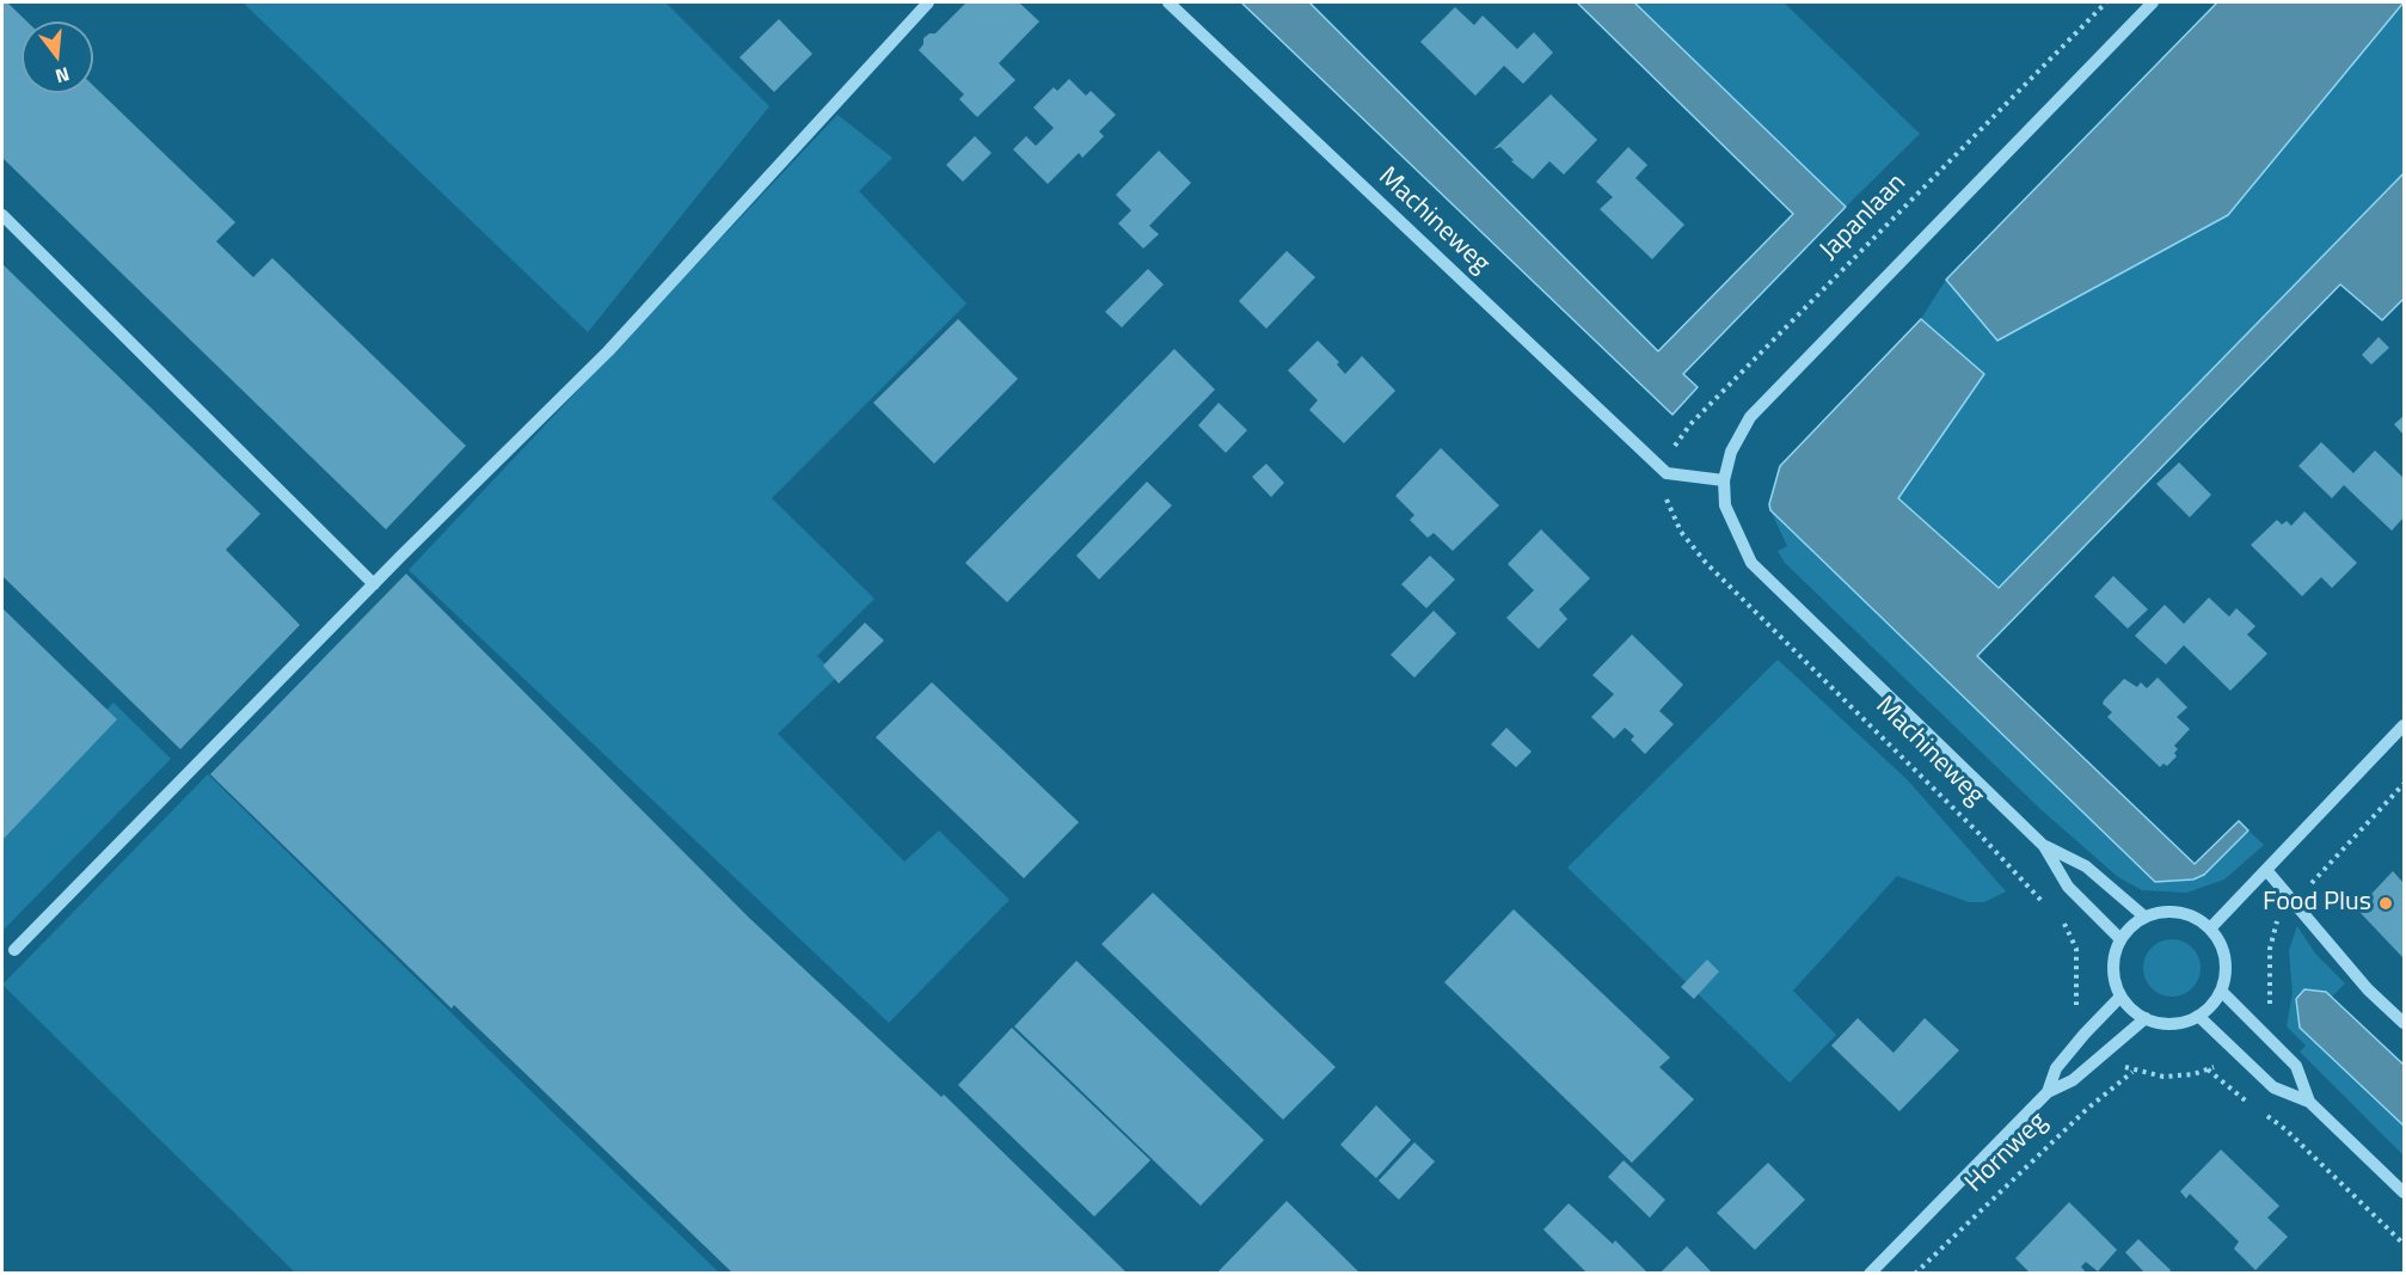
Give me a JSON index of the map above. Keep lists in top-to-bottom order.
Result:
{
  "streets": {
    "street": ["Machineweg", "Hornweg"],
    "path": ["Japanlaan"]
  },
  "crossings": [
    ["Japanlaan", "Machineweg"],
    ["Machineweg", "Hornweg"]
  ],
  "places": ["Food Plus"],
  "north": "bottom"
}
